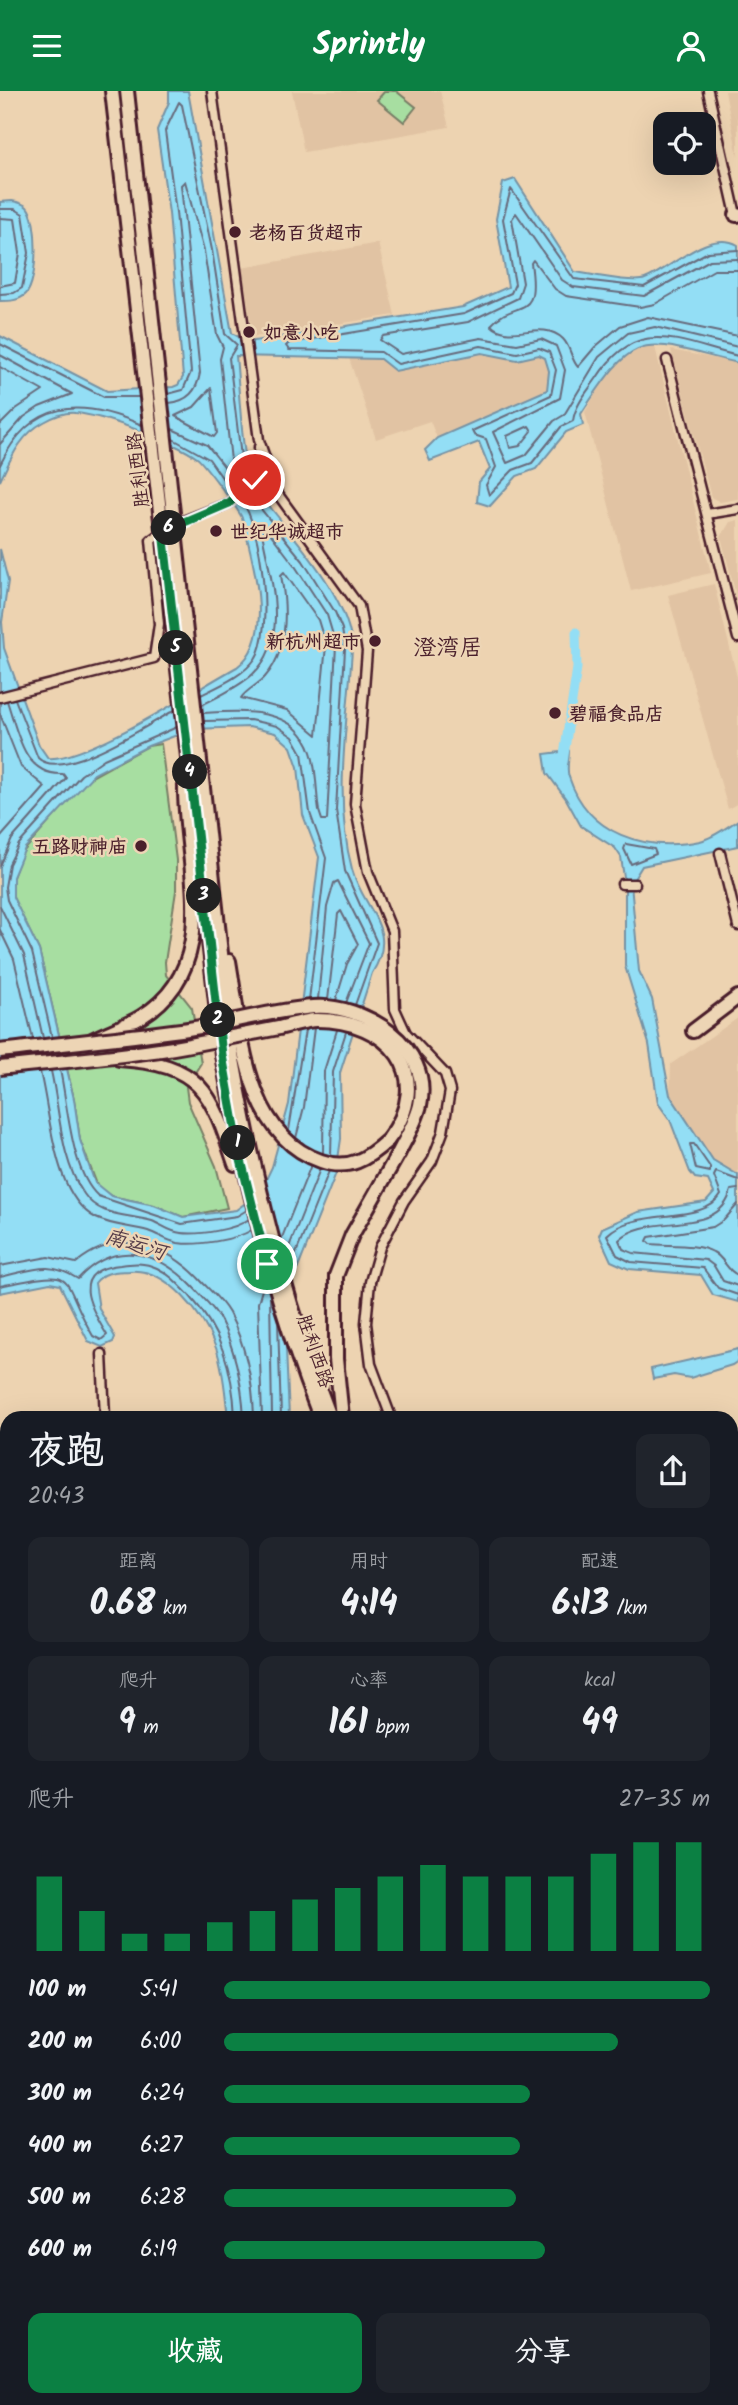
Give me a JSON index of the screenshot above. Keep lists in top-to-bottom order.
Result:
{
  "streets": {
    "main road": ["胜利西路"]
  },
  "districts": ["澄湾居"],
  "water": ["南运河"],
  "places": [
    "老杨百货超市",
    "如意小吃",
    "世纪华诚超市",
    "新杭州超市",
    "碧福食品店",
    "五路财神庙"
  ],
  "page": {
    "header": "Sprintly",
    "pins": [
      "6",
      "5",
      "4",
      "3",
      "2",
      "1"
    ],
    "heading": ["夜跑", "20:43"],
    "stats": [
      ["距离", "0.68 km"],
      ["用时", "4:14"],
      ["配速", "6:13 /km"],
      ["爬升", "9 m"],
      ["心率", "161 bpm"],
      ["kcal", "49"]
    ],
    "chart": ["爬升", "27–35 m"],
    "list": [
      {
        "name": "100 m",
        "note": "5:41"
      },
      {
        "name": "200 m",
        "note": "6:00"
      },
      {
        "name": "300 m",
        "note": "6:24"
      },
      {
        "name": "400 m",
        "note": "6:27"
      },
      {
        "name": "500 m",
        "note": "6:28"
      },
      {
        "name": "600 m",
        "note": "6:19"
      }
    ],
    "buttons": ["收藏", "分享"]
  }
}
